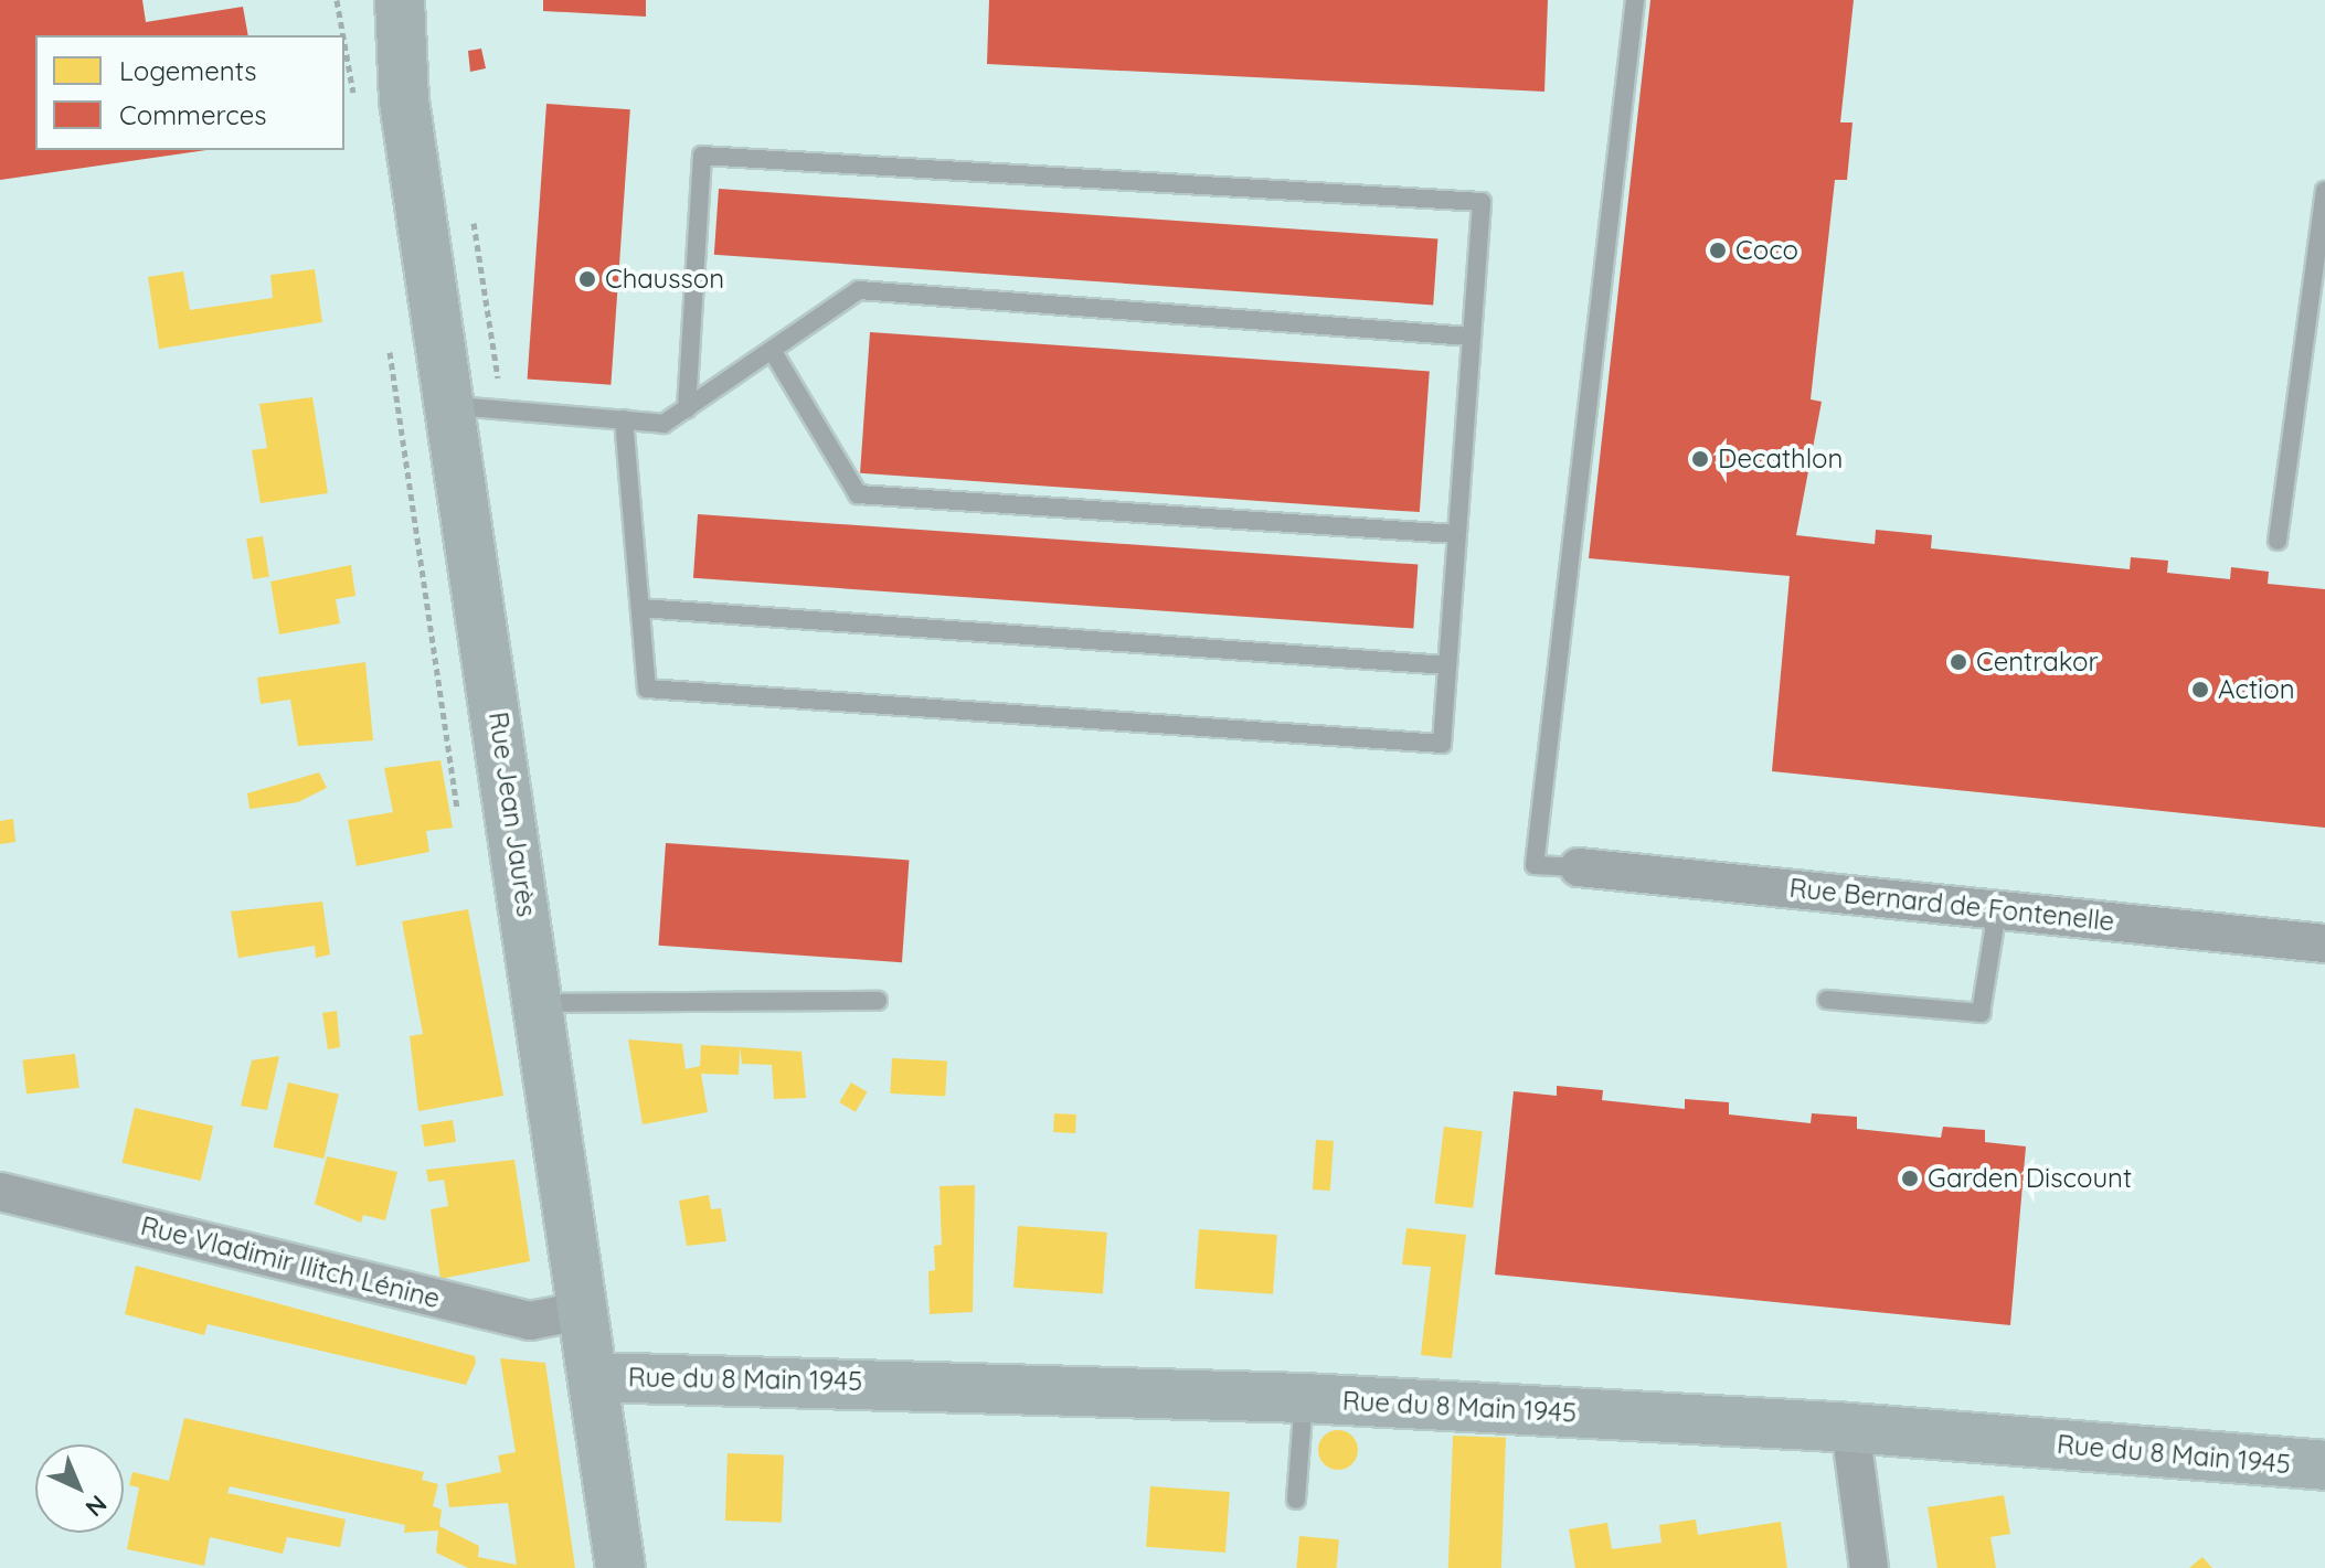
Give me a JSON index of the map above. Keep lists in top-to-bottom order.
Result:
{
  "streets": {
    "main road": ["Rue Jean Jaurès", "Rue du 8 Main 1945"],
    "street": ["Rue Bernard de Fontenelle", "Rue Vladimir Ilitch Lénine"]
  },
  "crossings": [
    ["Rue Jean Jaurès", "Rue Vladimir Ilitch Lénine"],
    ["Rue Jean Jaurès", "Rue du 8 Main 1945"]
  ],
  "places": [
    "Coco",
    "Chausson",
    "Decathlon",
    "Centrakor",
    "Action",
    "Garden Discount"
  ],
  "legend": ["Logements", "Commerces"],
  "north": "bottom right"
}
